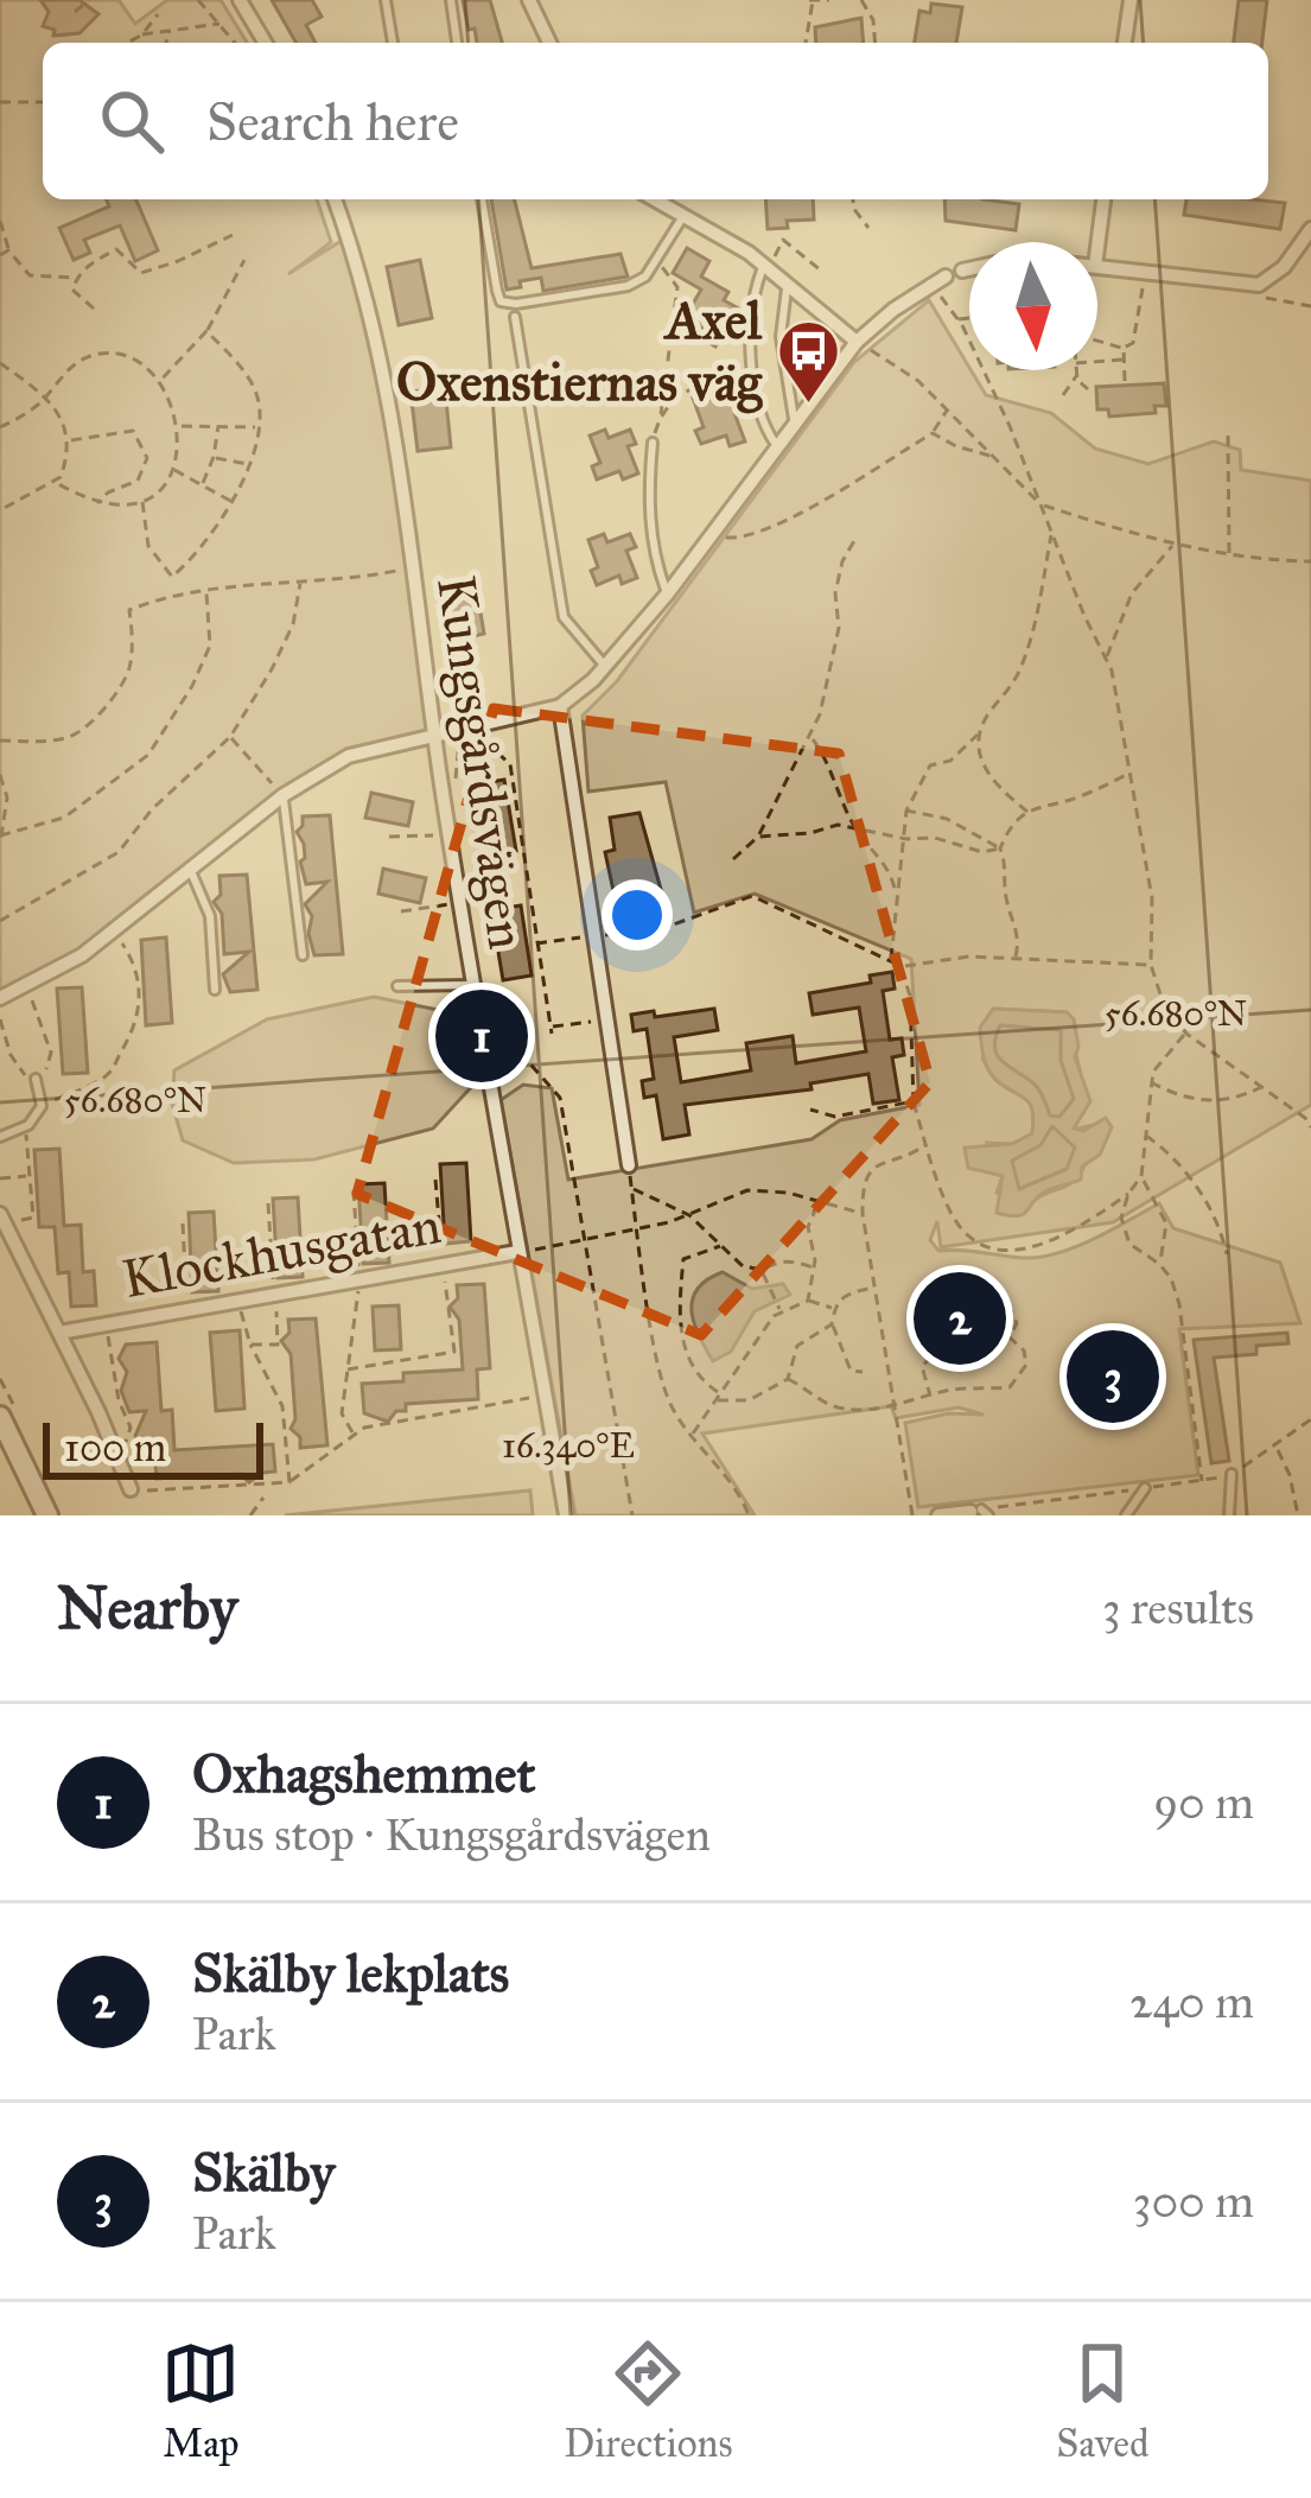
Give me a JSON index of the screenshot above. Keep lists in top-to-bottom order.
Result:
{
  "streets": {
    "street": ["Kungsgårdsvägen", "Klockhusgatan"]
  },
  "crossings": [
    ["Kungsgårdsvägen", "Klockhusgatan"]
  ],
  "places": {
    "bus stop": ["Axel Oxenstiernas väg"]
  },
  "scale_bar": "100 m",
  "north": "bottom",
  "page": {
    "search": "Search here",
    "pins": ["1", "2", "3"],
    "scale": "100 m",
    "heading": ["Nearby", "3 results"],
    "list": [
      {
        "mark": "1",
        "name": "Oxhagshemmet",
        "note": "Bus stop · Kungsgårdsvägen",
        "value": "90 m"
      },
      {
        "mark": "2",
        "name": "Skälby lekplats",
        "note": "Park",
        "value": "240 m"
      },
      {
        "mark": "3",
        "name": "Skälby",
        "note": "Park",
        "value": "300 m"
      }
    ],
    "nav": ["Map", "Directions", "Saved"]
  },
  "coordinates": ["56.680°N", "16.340°E"]
}
